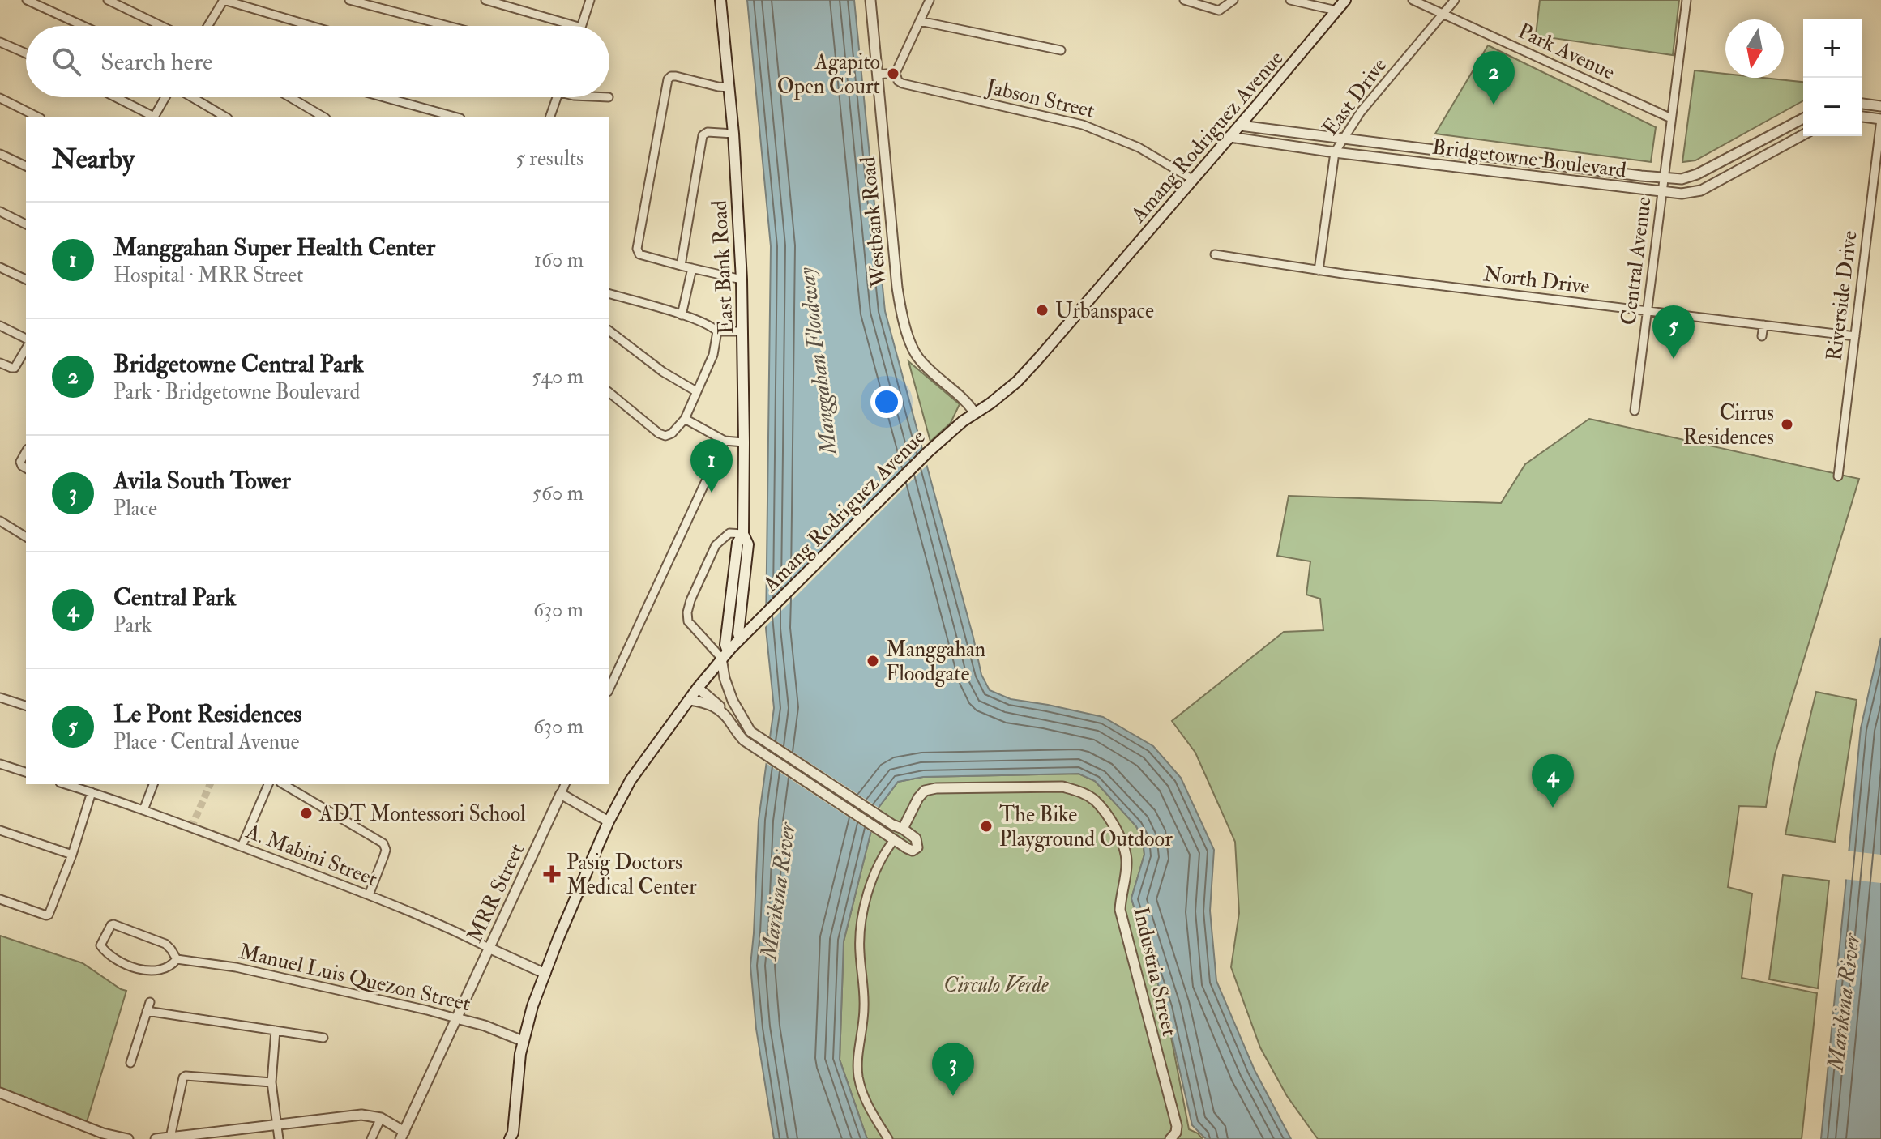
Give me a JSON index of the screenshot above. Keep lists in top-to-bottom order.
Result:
{
  "streets": {
    "main road": ["Amang Rodriguez Avenue", "East Bank Road"],
    "street": [
      "Park Avenue",
      "East Drive",
      "Jabson Street",
      "Bridgetowne Boulevard",
      "Westbank Road",
      "Central Avenue",
      "North Drive",
      "Riverside Drive",
      "A. Mabini Street",
      "MRR Street",
      "Industria Street",
      "Manuel Luis Quezon Street"
    ]
  },
  "crossings": [
    ["Park Avenue", "East Drive"],
    ["Park Avenue", "Central Avenue"],
    ["East Drive", "Bridgetowne Boulevard"],
    ["East Drive", "North Drive"],
    ["Jabson Street", "Amang Rodriguez Avenue"],
    ["Amang Rodriguez Avenue", "Bridgetowne Boulevard"],
    ["Amang Rodriguez Avenue", "Westbank Road"],
    ["Amang Rodriguez Avenue", "East Bank Road"],
    ["Amang Rodriguez Avenue", "A. Mabini Street"],
    ["Amang Rodriguez Avenue", "Manuel Luis Quezon Street"],
    ["Bridgetowne Boulevard", "Central Avenue"],
    ["Central Avenue", "North Drive"],
    ["North Drive", "Riverside Drive"],
    ["A. Mabini Street", "MRR Street"],
    ["MRR Street", "Manuel Luis Quezon Street"]
  ],
  "water": ["Manggahan Floodway", "Marikina River"],
  "parks": ["Circulo Verde"],
  "places": {
    "other": [
      "Agapito Open Court",
      "Urbanspace",
      "Cirrus Residences",
      "Manggahan Floodgate",
      "ADT Montessori School",
      "The Bike Playground Outdoor"
    ],
    "health": ["Pasig Doctors Medical Center"]
  },
  "north": "bottom",
  "page": {
    "map_buttons": ["+", "−"],
    "search": "Search here",
    "pins": [
      "2",
      "5",
      "1",
      "4",
      "3"
    ],
    "heading": ["Nearby", "5 results"],
    "list": [
      {
        "mark": "1",
        "name": "Manggahan Super Health Center",
        "note": "Hospital · MRR Street",
        "value": "160 m"
      },
      {
        "mark": "2",
        "name": "Bridgetowne Central Park",
        "note": "Park · Bridgetowne Boulevard",
        "value": "540 m"
      },
      {
        "mark": "3",
        "name": "Avila South Tower",
        "note": "Place",
        "value": "560 m"
      },
      {
        "mark": "4",
        "name": "Central Park",
        "note": "Park",
        "value": "630 m"
      },
      {
        "mark": "5",
        "name": "Le Pont Residences",
        "note": "Place · Central Avenue",
        "value": "630 m"
      }
    ]
  }
}
